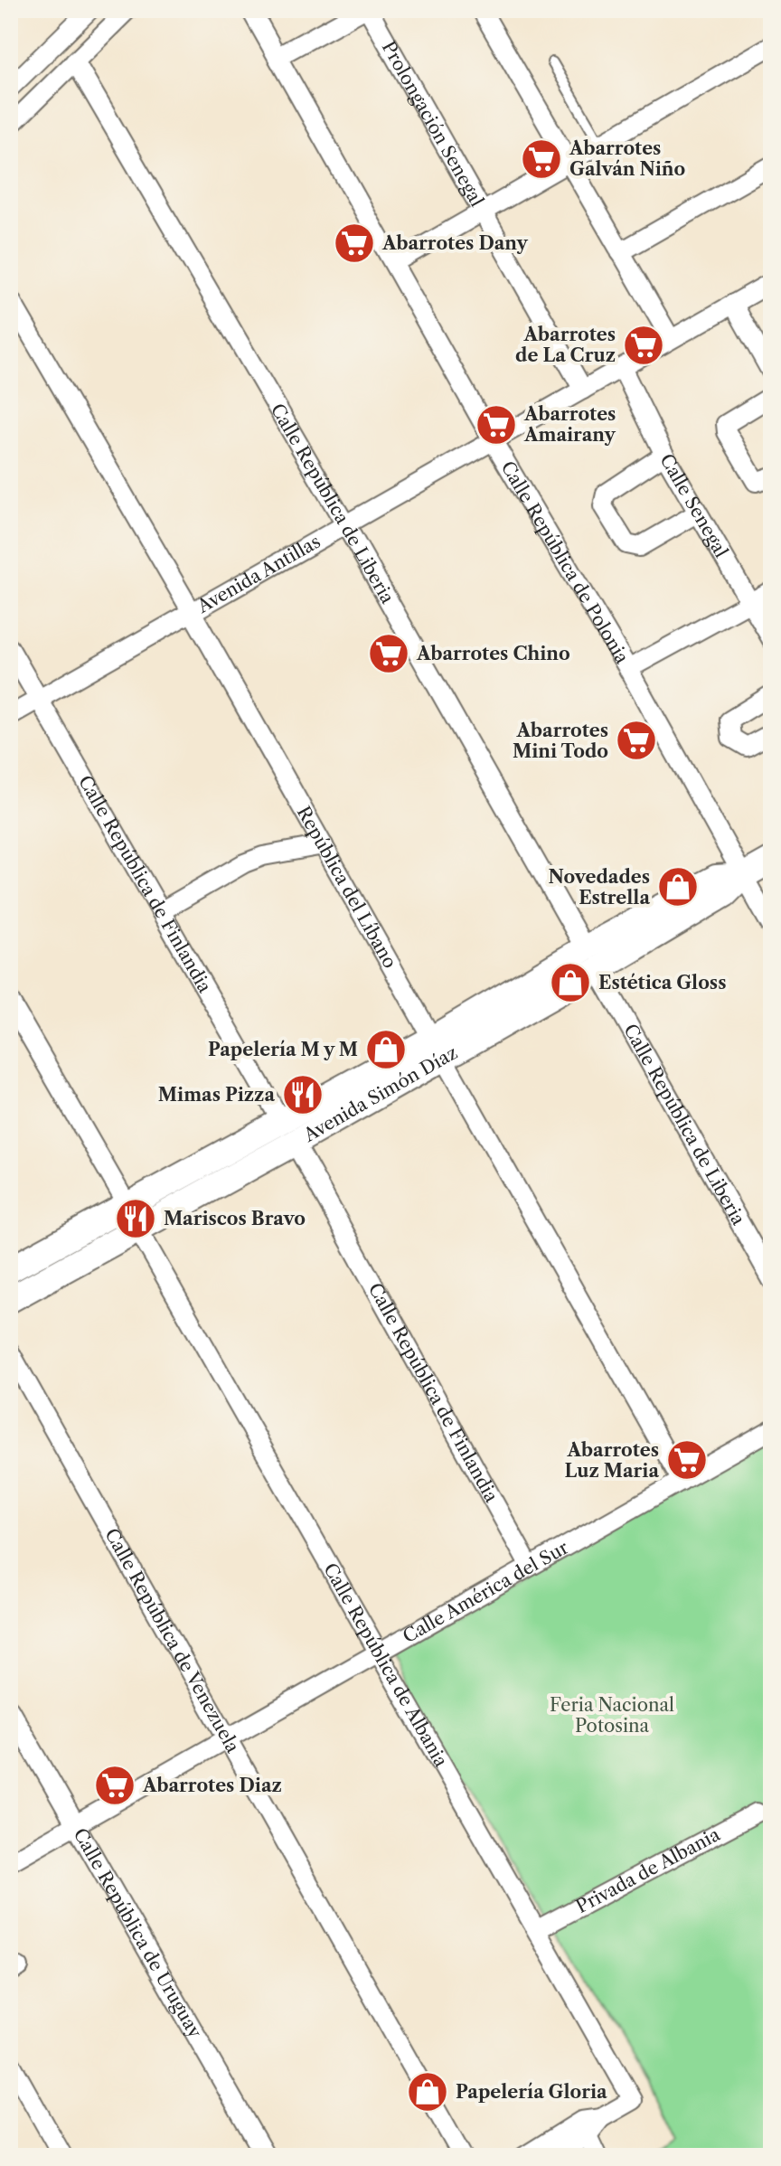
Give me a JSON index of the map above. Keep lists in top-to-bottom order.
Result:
{
  "streets": {
    "main road": ["Avenida Simón Díaz"],
    "street": [
      "Prolongación Senegal",
      "Calle República de Liberia",
      "Calle Senegal",
      "Calle República de Polonia",
      "Avenida Antillas",
      "Calle República de Finlandia",
      "República del Líbano",
      "Calle América del Sur",
      "Calle República de Venezuela",
      "Calle República de Albania",
      "Privada de Albania",
      "Calle República de Uruguay"
    ]
  },
  "crossings": [
    ["Prolongación Senegal", "Avenida Antillas"],
    ["Calle República de Liberia", "Avenida Antillas"],
    ["Calle República de Liberia", "Avenida Simón Díaz"],
    ["Calle Senegal", "Avenida Antillas"],
    ["Calle República de Polonia", "Avenida Antillas"],
    ["Calle República de Polonia", "Avenida Simón Díaz"],
    ["Avenida Antillas", "Calle República de Finlandia"],
    ["Avenida Antillas", "República del Líbano"],
    ["Calle República de Finlandia", "Avenida Simón Díaz"],
    ["Calle República de Finlandia", "Calle América del Sur"],
    ["República del Líbano", "Avenida Simón Díaz"],
    ["República del Líbano", "Calle América del Sur"],
    ["Avenida Simón Díaz", "Calle República de Albania"],
    ["Calle América del Sur", "Calle República de Venezuela"],
    ["Calle América del Sur", "Calle República de Albania"],
    ["Calle América del Sur", "Calle República de Uruguay"],
    ["Calle República de Albania", "Privada de Albania"]
  ],
  "parks": ["Feria Nacional Potosina"],
  "places": {
    "supermarket": [
      "Abarrotes Galván Niño",
      "Abarrotes Dany",
      "Abarrotes de La Cruz",
      "Abarrotes Amairany",
      "Abarrotes Chino",
      "Abarrotes Mini Todo",
      "Abarrotes Luz Maria",
      "Abarrotes Diaz"
    ],
    "shop": [
      "Novedades Estrella",
      "Estética Gloss",
      "Papelería M y M",
      "Papelería Gloria"
    ],
    "restaurant": ["Mimas Pizza", "Mariscos Bravo"]
  }
}
